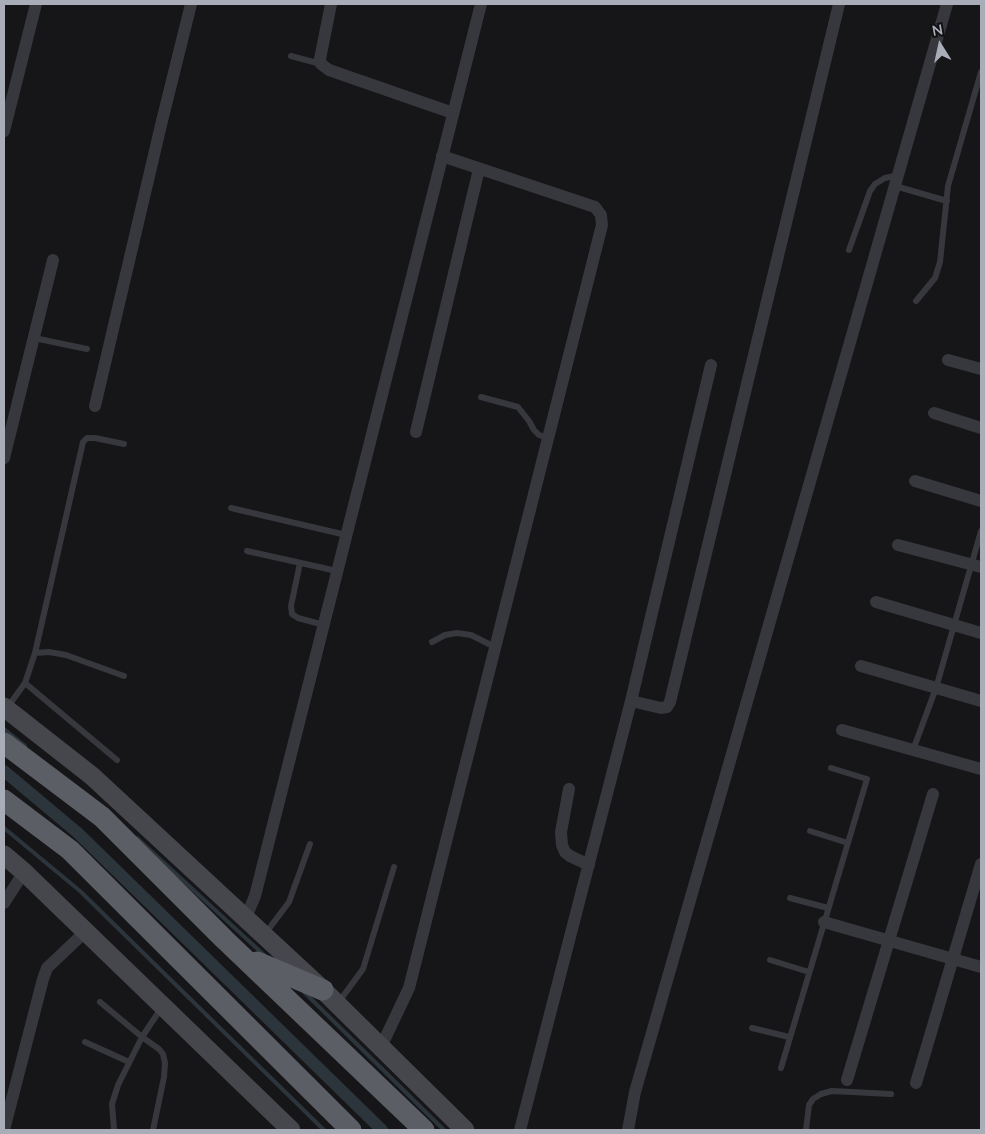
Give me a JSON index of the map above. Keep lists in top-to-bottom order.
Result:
{
  "north": "top"
}
